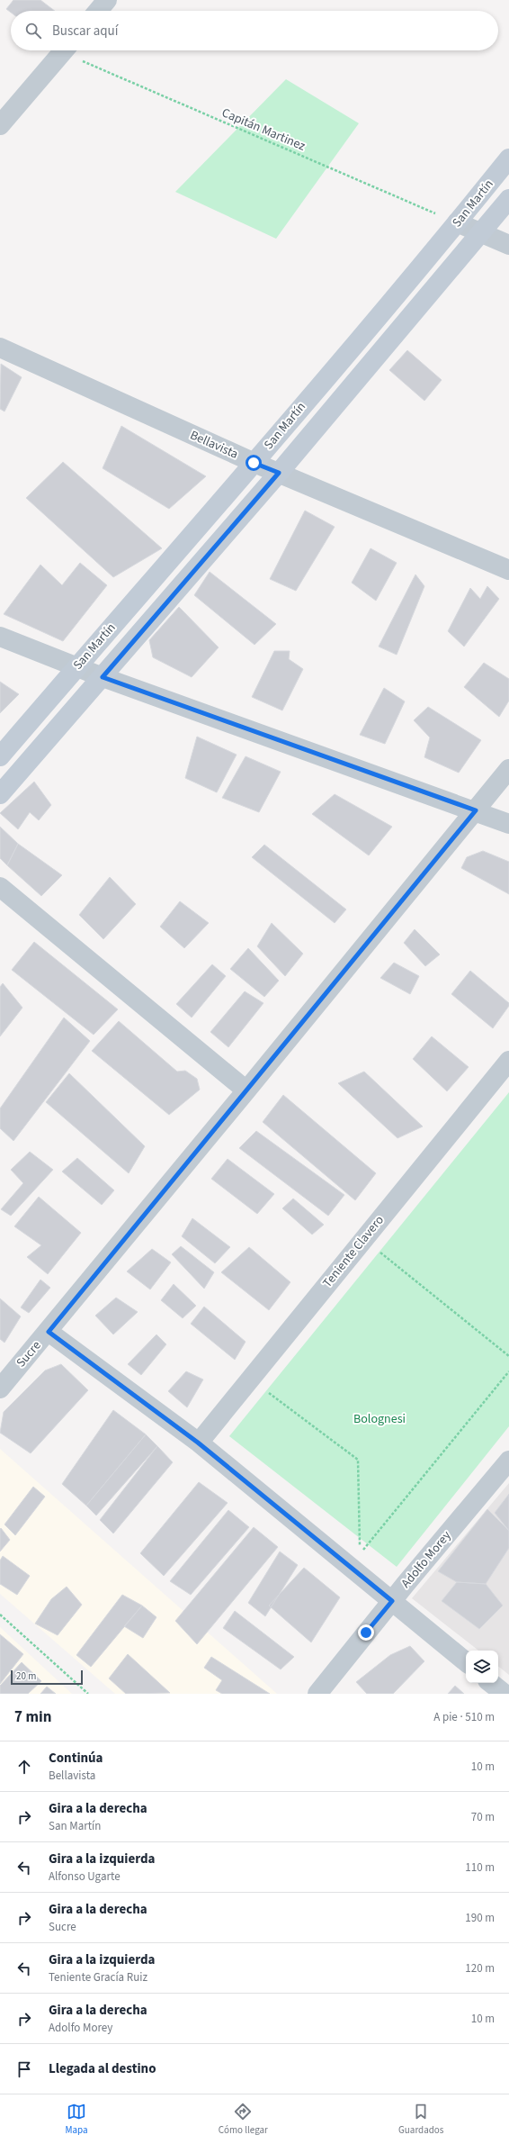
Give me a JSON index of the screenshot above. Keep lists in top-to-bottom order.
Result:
{
  "streets": {
    "main road": ["San Martín"],
    "street": [
      "Bellavista",
      "Teniente Clavero",
      "Sucre",
      "Adolfo Morey"
    ],
    "path": ["Capitán Martinez"]
  },
  "crossings": [
    ["Capitán Martinez", "San Martín"],
    ["San Martín", "Bellavista"]
  ],
  "parks": ["Bolognesi"],
  "scale_bar": "20 m",
  "page": {
    "search": "Buscar aquí",
    "scale": "20 m",
    "heading": ["7 min", "A pie · 510 m"],
    "list": [
      ["Continúa", "Bellavista", "10 m"],
      ["Gira a la derecha", "San Martín", "70 m"],
      ["Gira a la izquierda", "Alfonso Ugarte", "110 m"],
      ["Gira a la derecha", "Sucre", "190 m"],
      ["Gira a la izquierda", "Teniente Gracía Ruiz", "120 m"],
      ["Gira a la derecha", "Adolfo Morey", "10 m"],
      "Llegada al destino"
    ],
    "nav": ["Mapa", "Cómo llegar", "Guardados"]
  }
}
